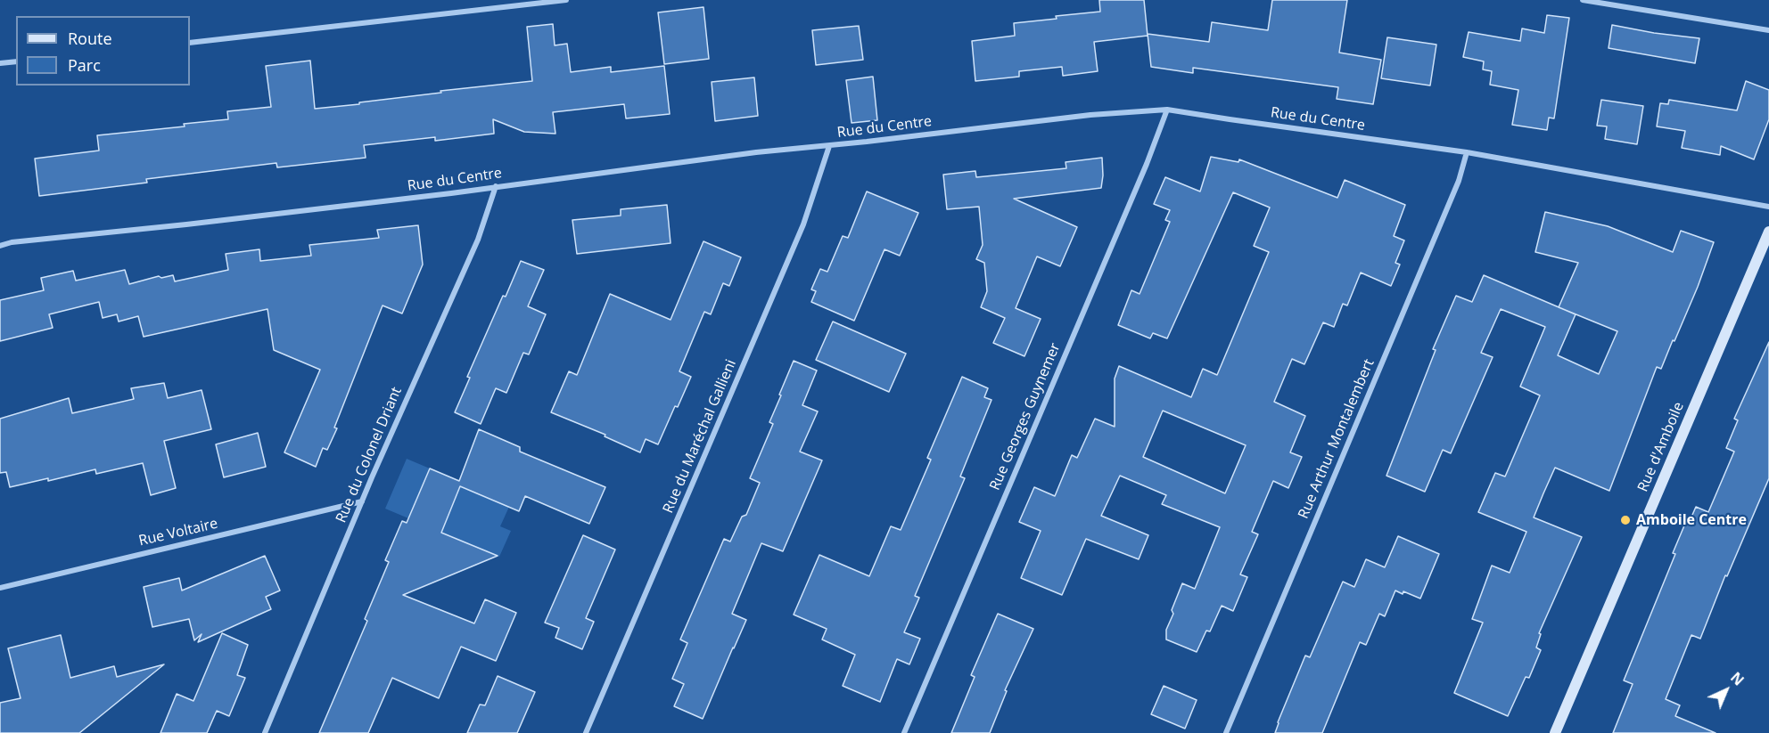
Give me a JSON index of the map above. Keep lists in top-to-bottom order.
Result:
{
  "streets": {
    "street": [
      "Rue du Centre",
      "Rue Georges Guynemer",
      "Rue du Maréchal Gallieni",
      "Rue Arthur Montalembert",
      "Rue d'Amboile",
      "Rue du Colonel Driant",
      "Rue Voltaire"
    ]
  },
  "crossings": [
    ["Rue du Centre", "Rue Georges Guynemer"],
    ["Rue du Centre", "Rue du Maréchal Gallieni"],
    ["Rue du Centre", "Rue Arthur Montalembert"],
    ["Rue du Centre", "Rue du Colonel Driant"],
    ["Rue du Colonel Driant", "Rue Voltaire"]
  ],
  "places": ["Amboile Centre"],
  "legend": ["Route", "Parc"],
  "north": "top right"
}
